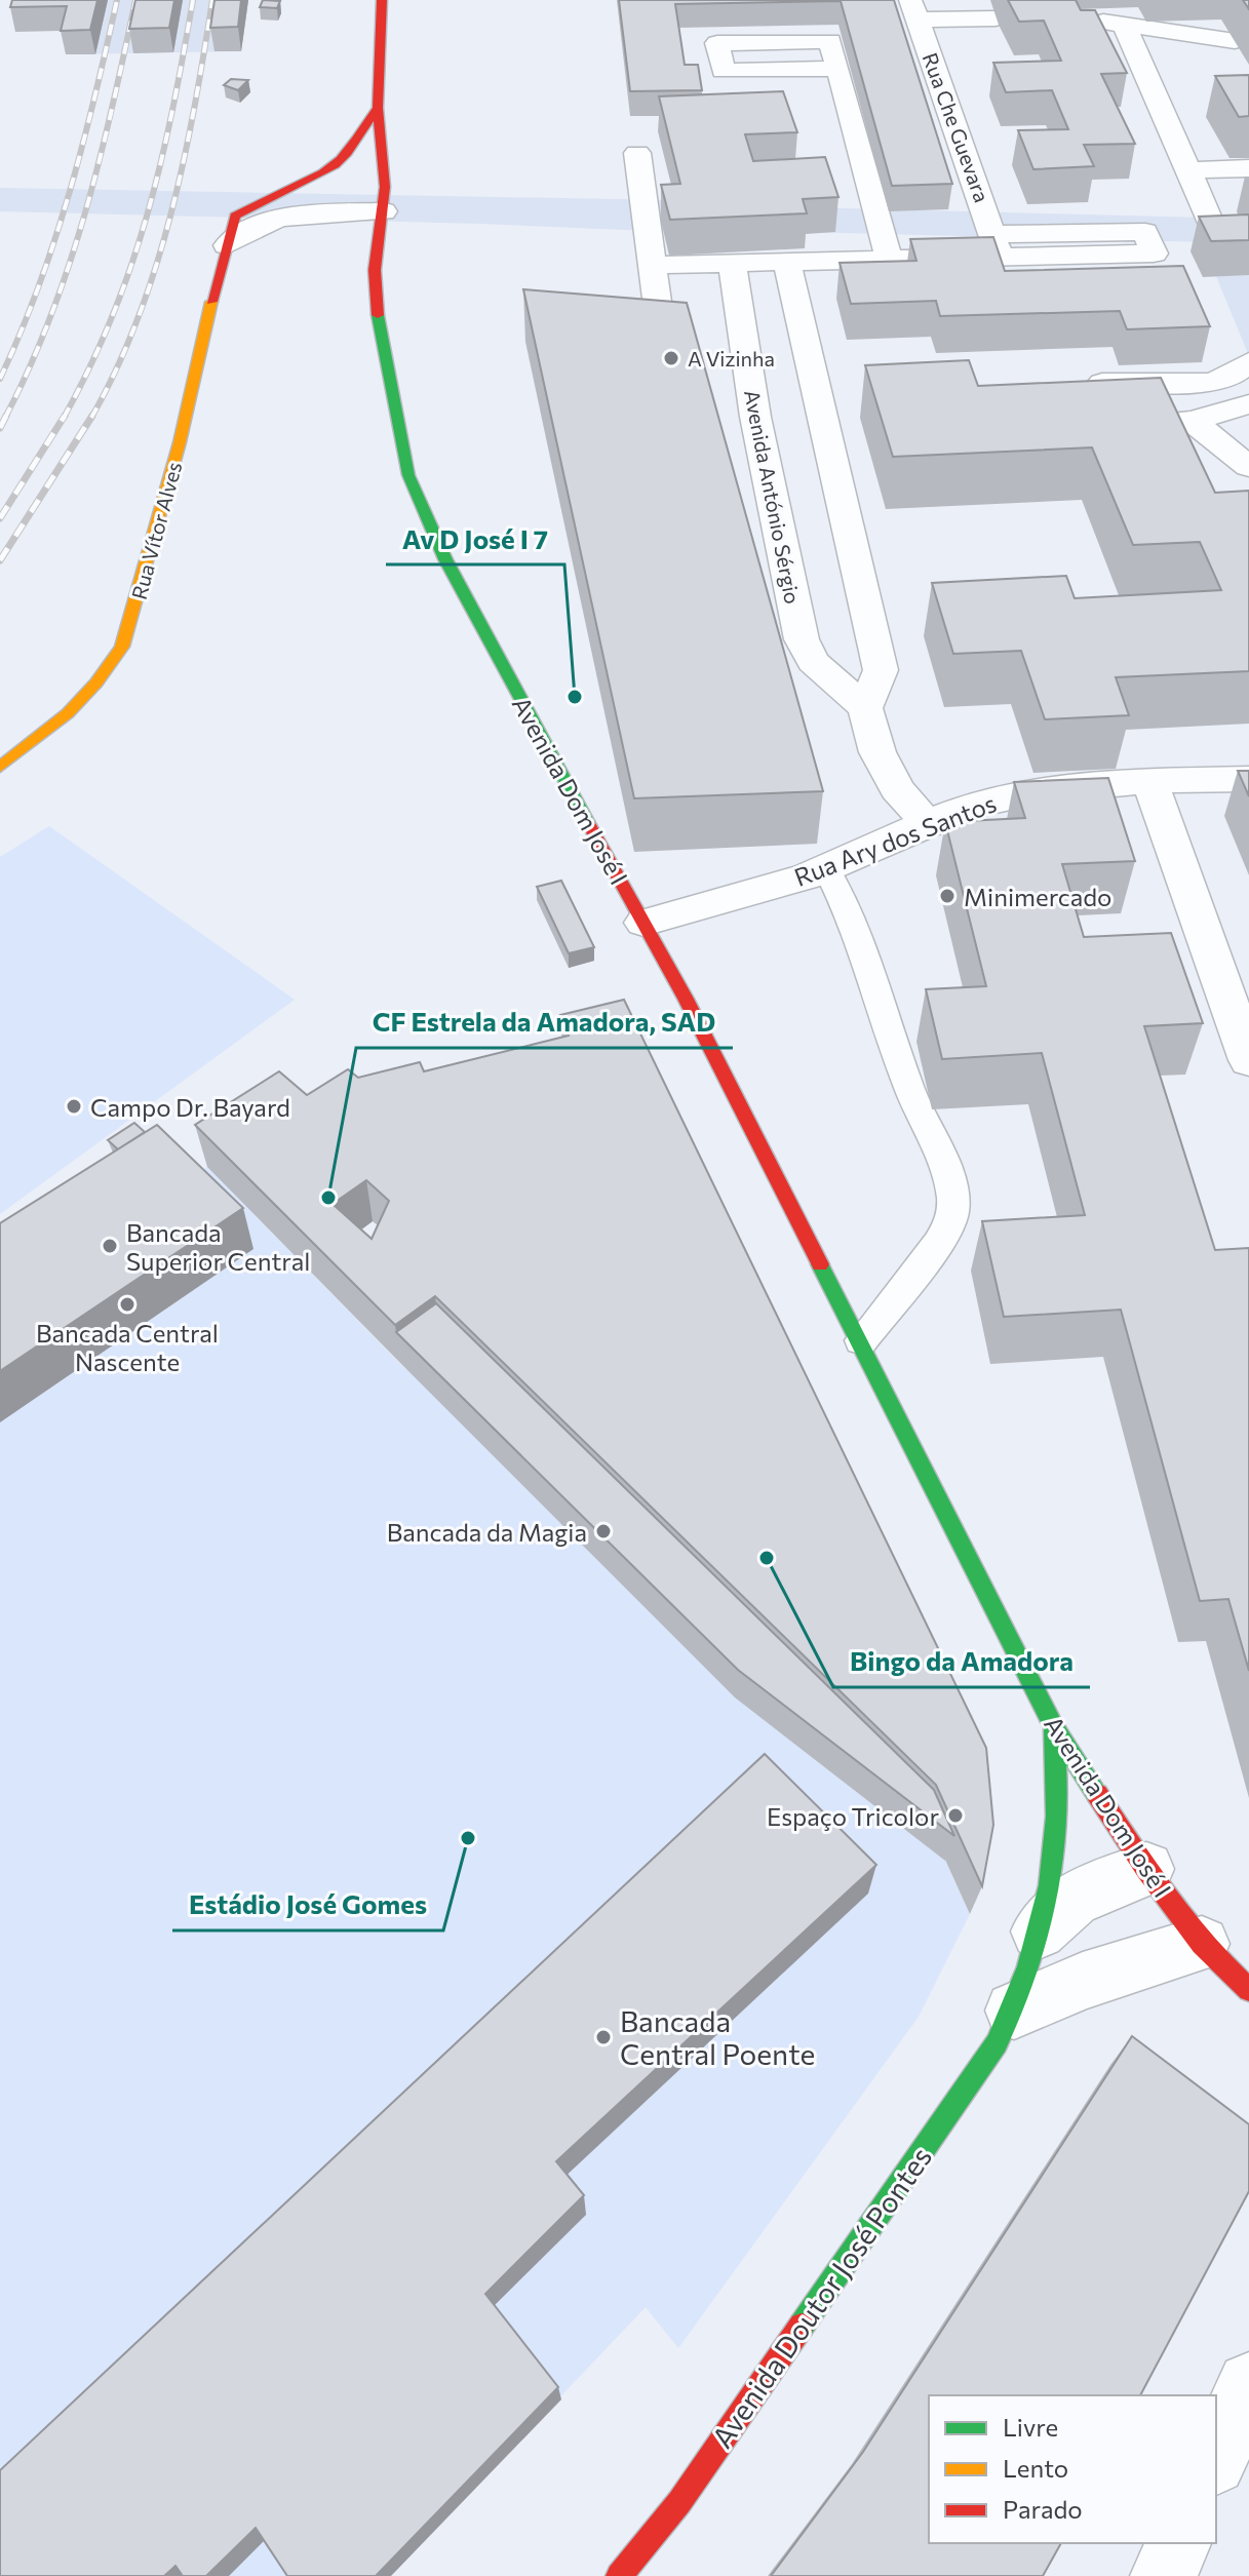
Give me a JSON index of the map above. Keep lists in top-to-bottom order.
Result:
{
  "streets": {
    "street": [
      "Rua Che Guevara",
      "Avenida António Sérgio",
      "Rua Vítor Alves",
      "Avenida Dom José I",
      "Rua Ary dos Santos",
      "Avenida Doutor José Pontes"
    ]
  },
  "crossings": [
    ["Rua Vítor Alves", "Avenida Dom José I"],
    ["Avenida Dom José I", "Rua Ary dos Santos"],
    ["Avenida Dom José I", "Avenida Doutor José Pontes"]
  ],
  "places": [
    "A Vizinha",
    "Av D José I 7",
    "Minimercado",
    "Campo Dr. Bayard",
    "CF Estrela da Amadora, SAD",
    "Bancada Superior Central",
    "Bancada Central Nascente",
    "Bancada da Magia",
    "Bingo da Amadora",
    "Espaço Tricolor",
    "Estádio José Gomes",
    "Bancada Central Poente"
  ],
  "legend": ["Livre", "Lento", "Parado"]
}
